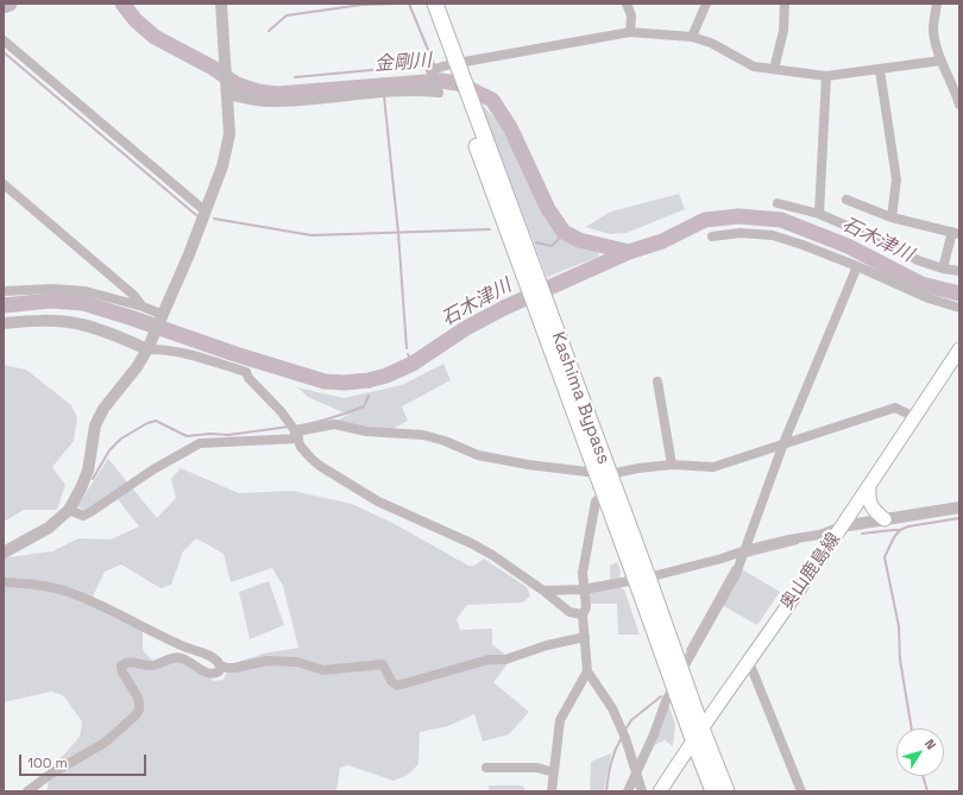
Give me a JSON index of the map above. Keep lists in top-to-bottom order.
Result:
{
  "streets": {
    "highway": ["Kashima Bypass"],
    "main road": ["奥山鹿島線"]
  },
  "crossings": [
    ["Kashima Bypass", "奥山鹿島線"]
  ],
  "water": ["金剛川", "石木津川"],
  "scale_bar": "100 m",
  "north": "top right"
}
